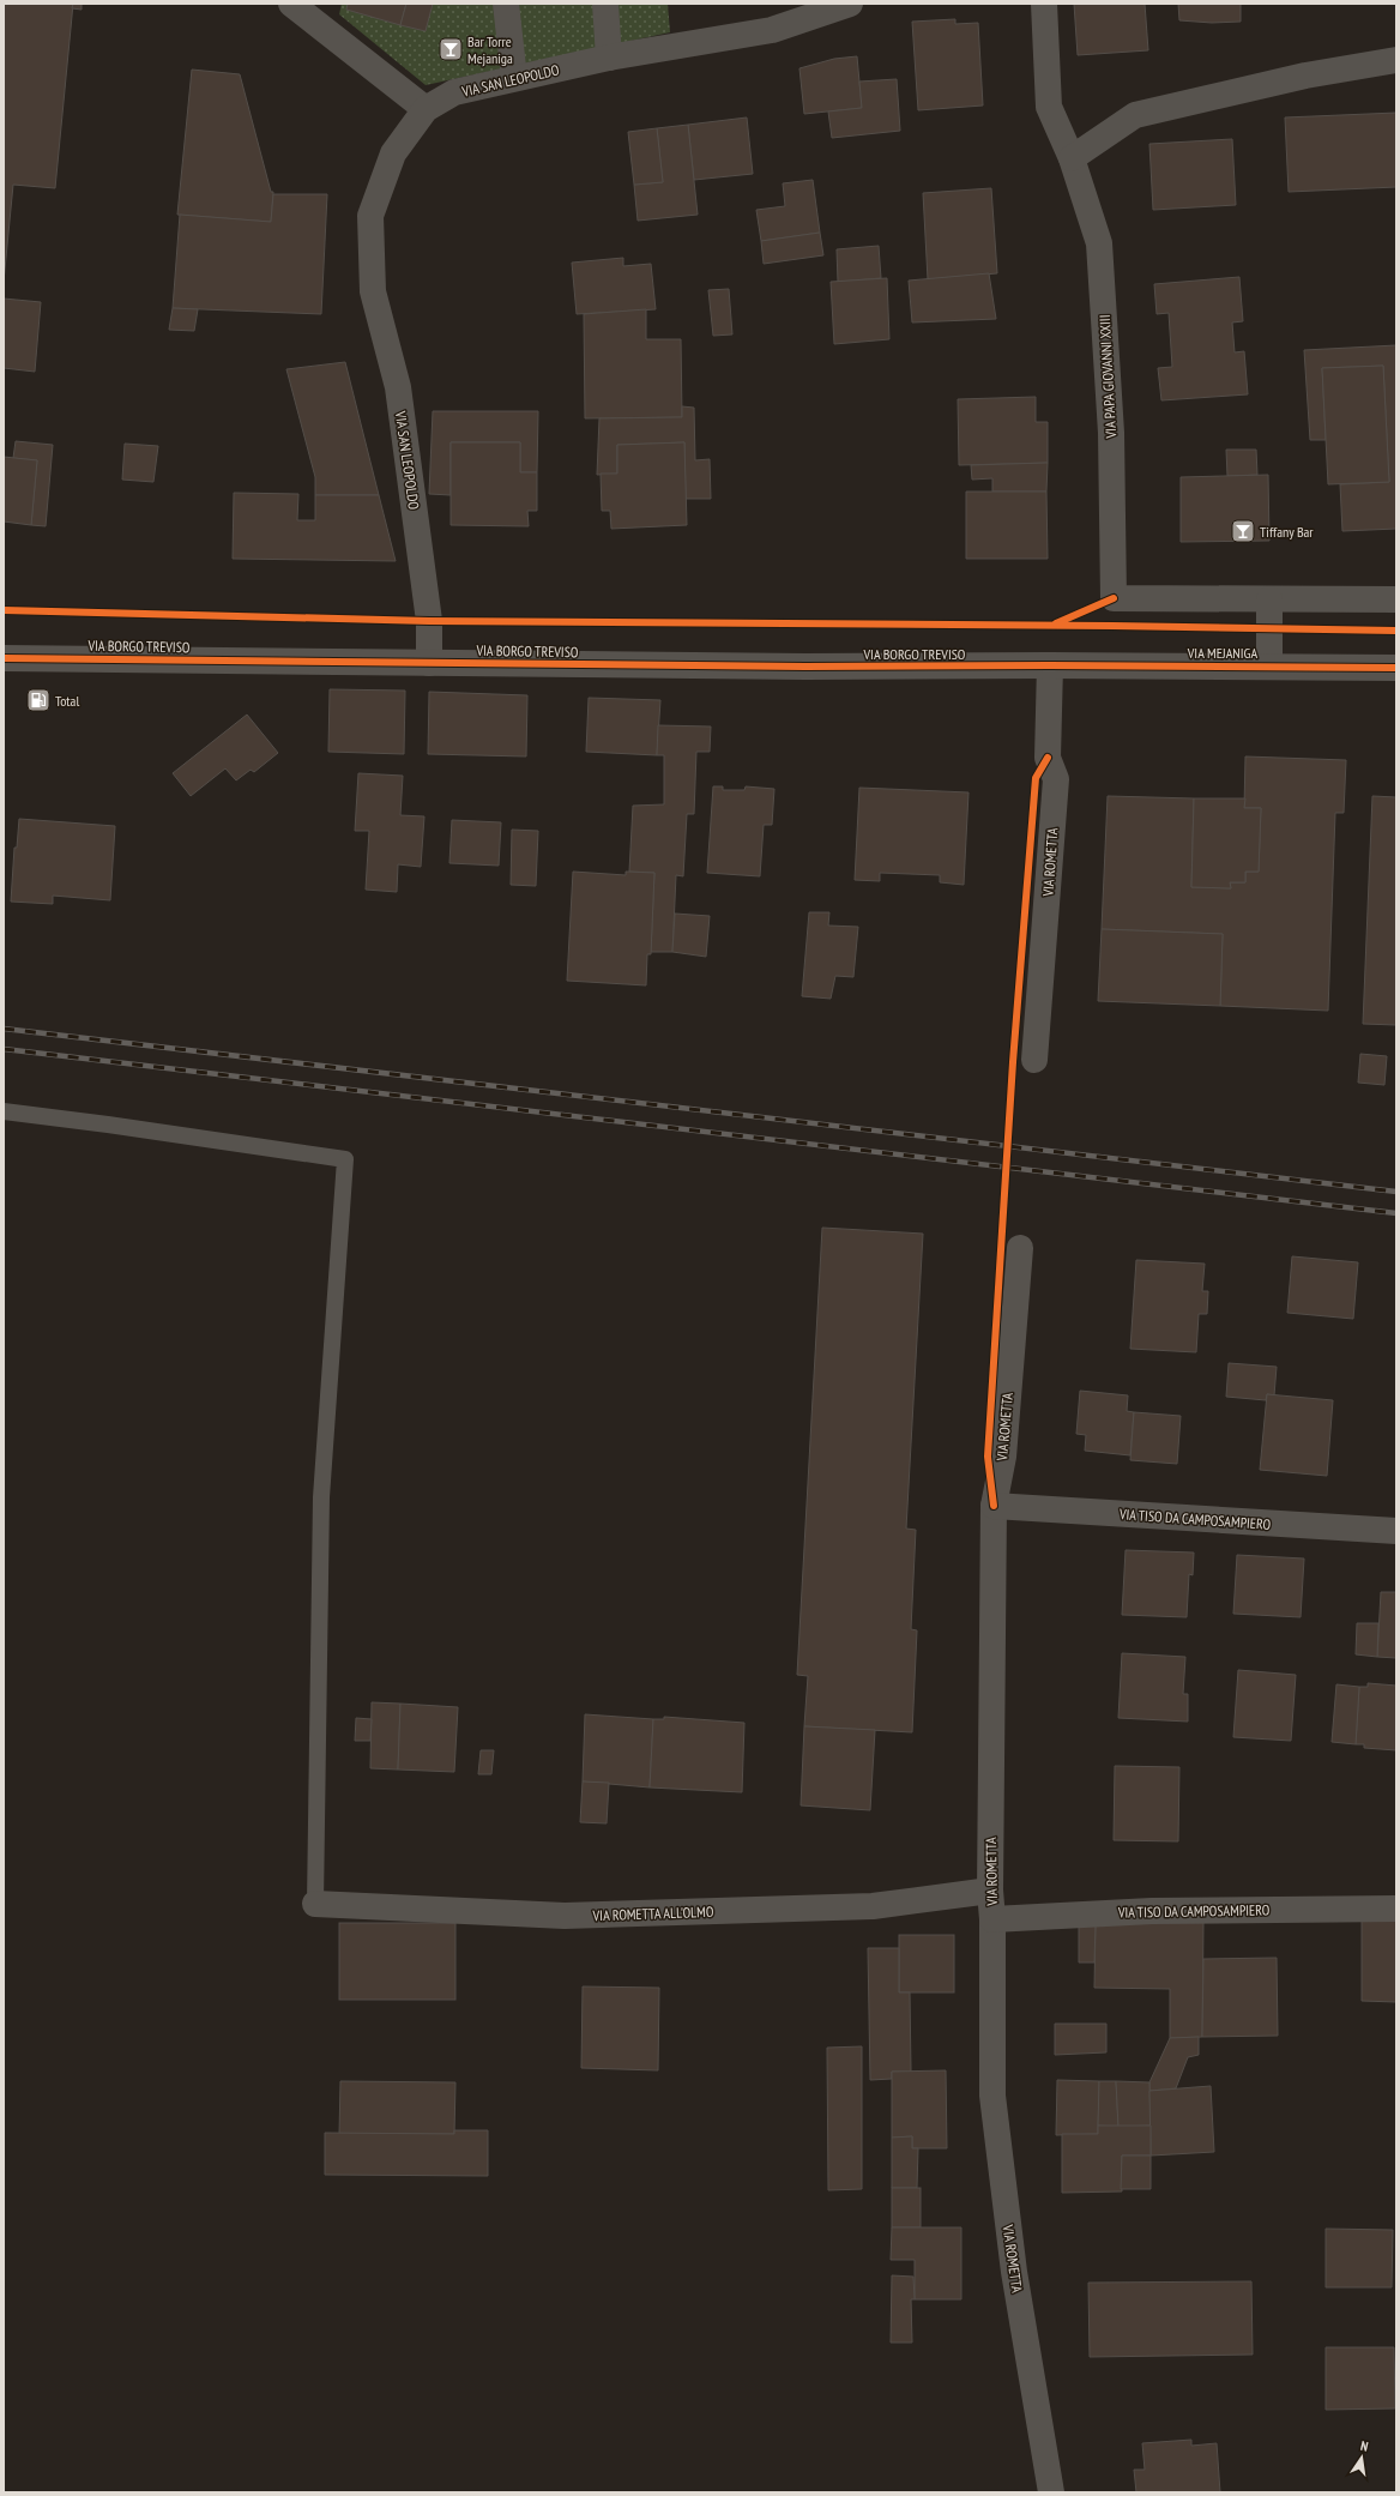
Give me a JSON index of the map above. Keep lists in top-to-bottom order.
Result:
{
  "streets": {
    "street": [
      "VIA SAN LEOPOLDO",
      "VIA PAPA GIOVANNI XXIII",
      "VIA BORGO TREVISO",
      "VIA MEJANIGA",
      "VIA ROMETTA",
      "VIA TISO DA CAMPOSAMPIERO",
      "VIA ROMETTA ALL'OLMO"
    ]
  },
  "crossings": [
    ["VIA SAN LEOPOLDO", "VIA BORGO TREVISO"],
    ["VIA BORGO TREVISO", "VIA MEJANIGA"],
    ["VIA BORGO TREVISO", "VIA ROMETTA"],
    ["VIA MEJANIGA", "VIA ROMETTA"],
    ["VIA ROMETTA", "VIA TISO DA CAMPOSAMPIERO"],
    ["VIA ROMETTA", "VIA ROMETTA ALL'OLMO"]
  ],
  "places": {
    "bar": ["Bar Torre Mejaniga", "Tiffany Bar"],
    "fuel station": ["Total"]
  },
  "north": "top"
}
